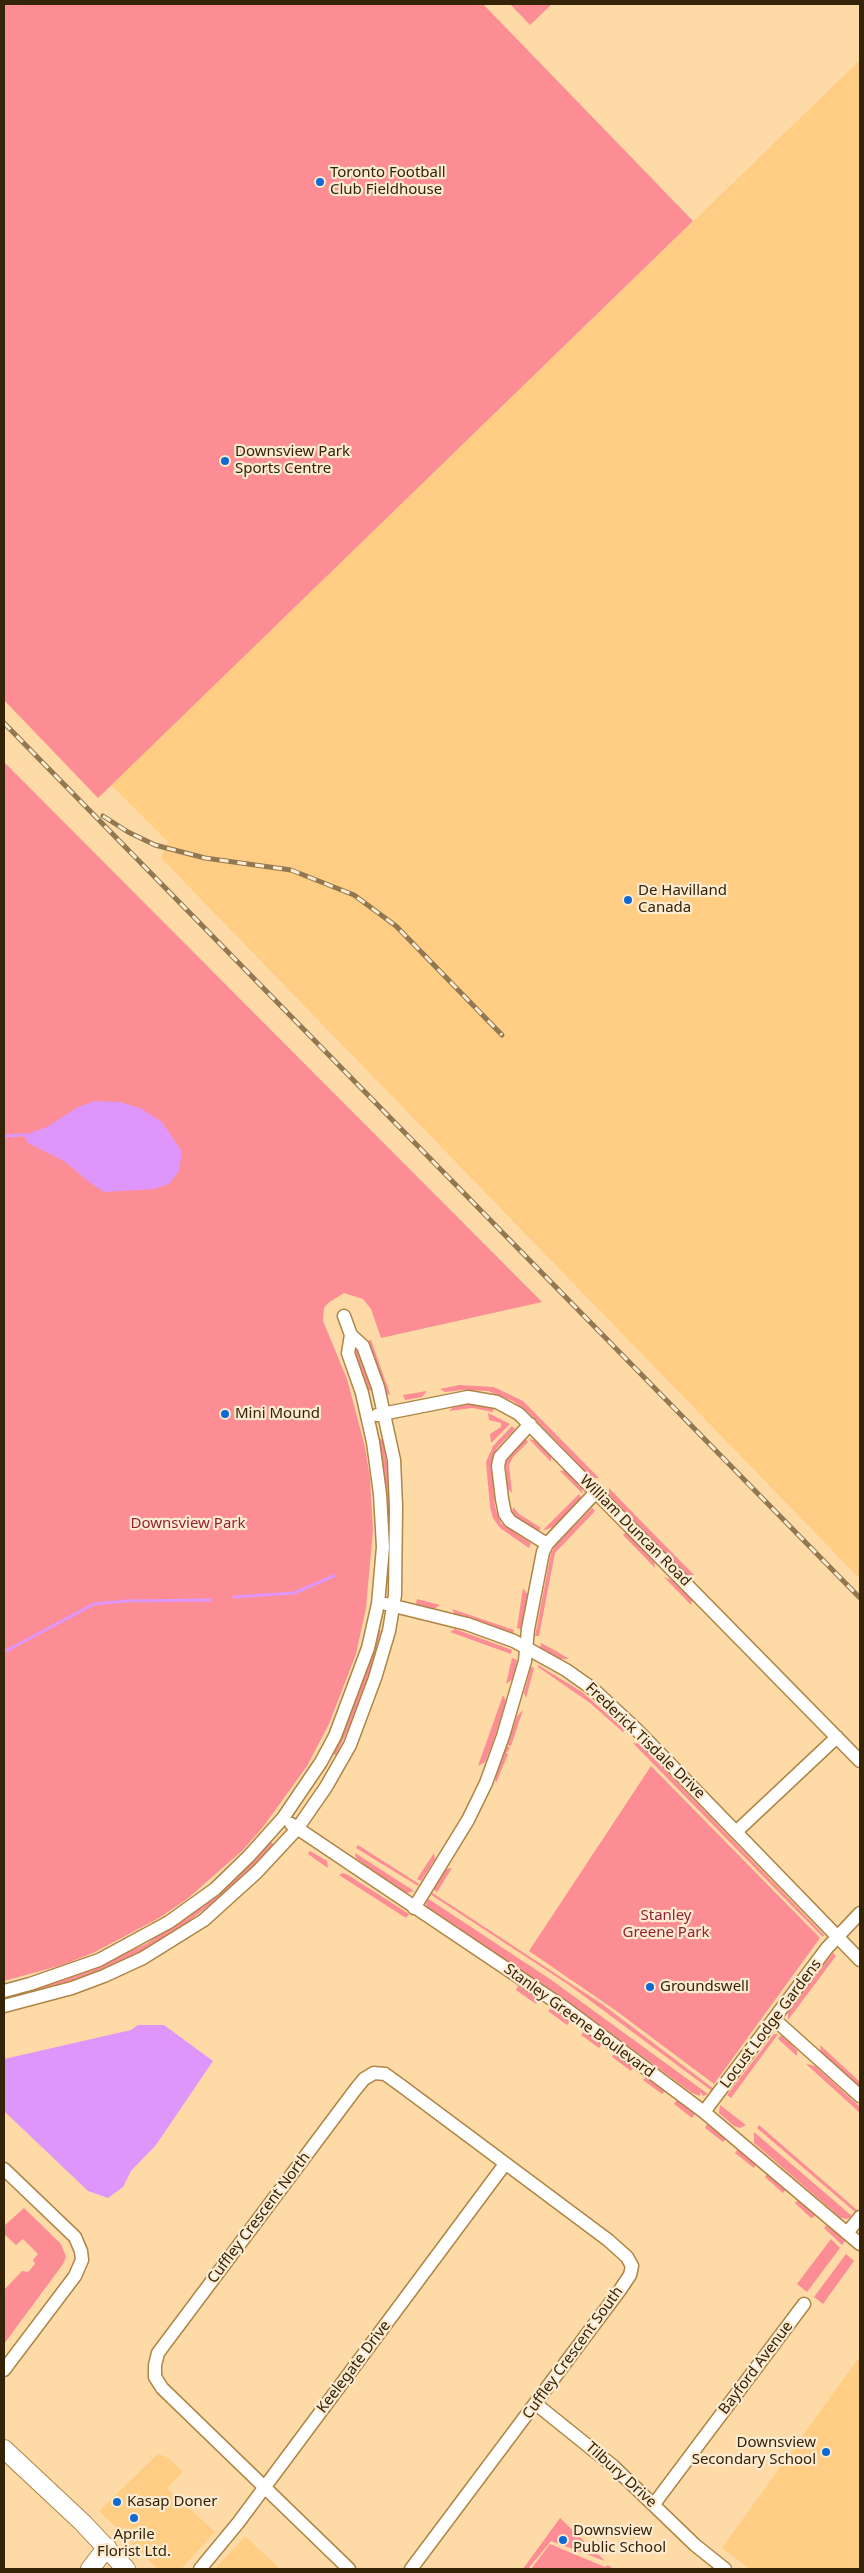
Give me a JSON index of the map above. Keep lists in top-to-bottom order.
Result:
{
  "streets": {
    "street": [
      "William Duncan Road",
      "Frederick Tisdale Drive",
      "Stanley Greene Boulevard",
      "Locust Lodge Gardens",
      "Cuffley Crescent North",
      "Cuffley Crescent South",
      "Keelegate Drive",
      "Bayford Avenue",
      "Tilbury Drive"
    ]
  },
  "crossings": [
    ["Frederick Tisdale Drive", "Locust Lodge Gardens"],
    ["Stanley Greene Boulevard", "Locust Lodge Gardens"],
    ["Cuffley Crescent North", "Cuffley Crescent South"],
    ["Cuffley Crescent North", "Keelegate Drive"],
    ["Cuffley Crescent South", "Keelegate Drive"],
    ["Cuffley Crescent South", "Tilbury Drive"],
    ["Bayford Avenue", "Tilbury Drive"]
  ],
  "parks": ["Downsview Park", "Stanley Greene Park"],
  "places": [
    "Toronto Football Club Fieldhouse",
    "Downsview Park Sports Centre",
    "De Havilland Canada",
    "Mini Mound",
    "Groundswell",
    "Downsview Secondary School",
    "Kasap Doner",
    "Aprile Florist Ltd.",
    "Downsview Public School"
  ]
}
